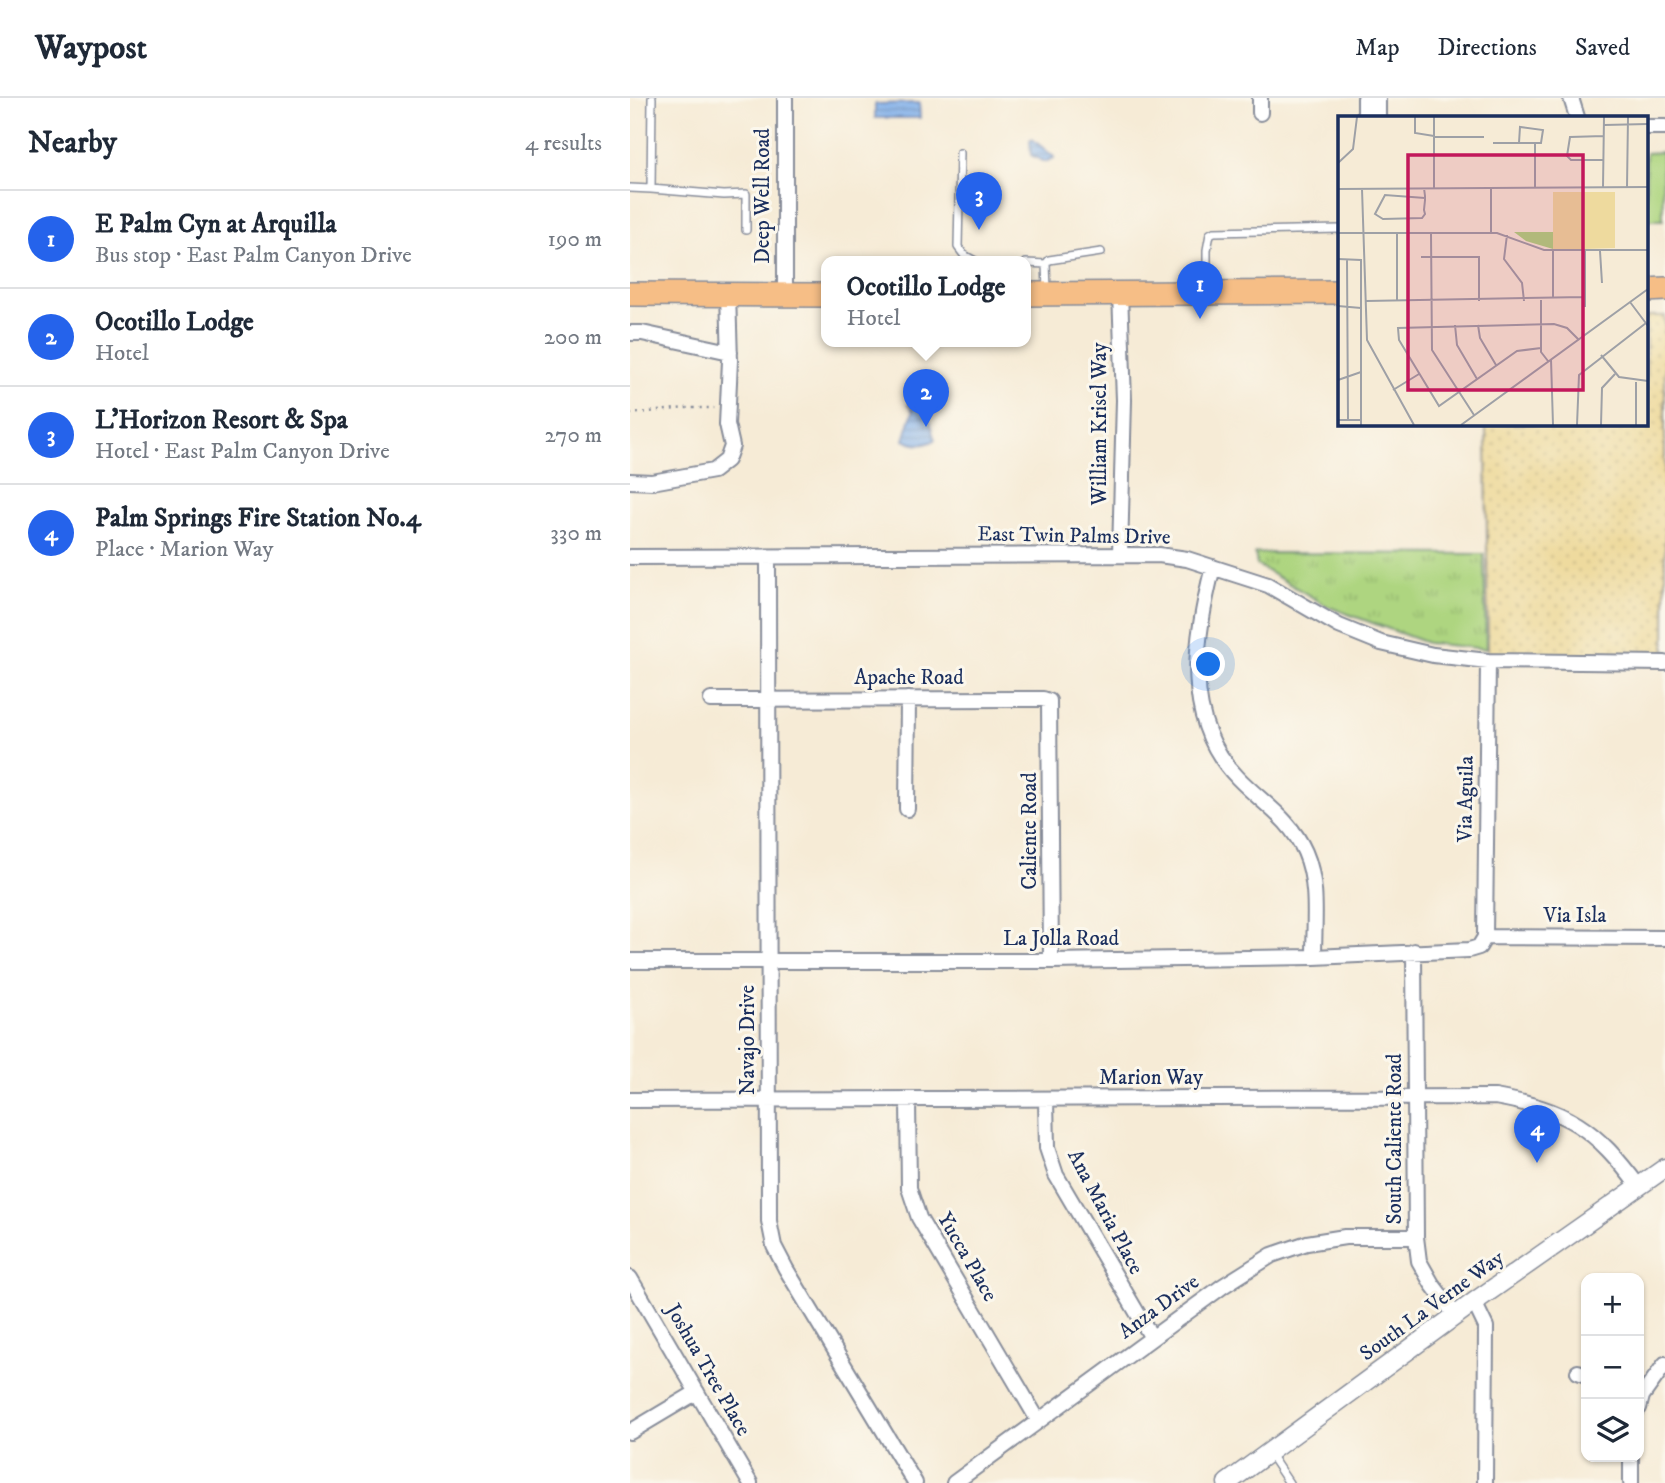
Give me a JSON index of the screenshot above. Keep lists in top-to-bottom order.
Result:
{
  "streets": {
    "street": [
      "Deep Well Road",
      "William Krisel Way",
      "East Twin Palms Drive",
      "Apache Road",
      "Via Aguila",
      "Caliente Road",
      "Via Isla",
      "La Jolla Road",
      "Navajo Drive",
      "Marion Way",
      "South Caliente Road",
      "Ana Maria Place",
      "Yucca Place",
      "South La Verne Way",
      "Anza Drive",
      "Joshua Tree Place"
    ]
  },
  "crossings": [
    ["William Krisel Way", "East Twin Palms Drive"],
    ["East Twin Palms Drive", "Via Aguila"],
    ["East Twin Palms Drive", "Navajo Drive"],
    ["Apache Road", "Caliente Road"],
    ["Apache Road", "Navajo Drive"],
    ["Via Aguila", "Via Isla"],
    ["Via Aguila", "La Jolla Road"],
    ["Caliente Road", "La Jolla Road"],
    ["Via Isla", "La Jolla Road"],
    ["La Jolla Road", "Navajo Drive"],
    ["La Jolla Road", "South Caliente Road"],
    ["Navajo Drive", "Marion Way"],
    ["Marion Way", "South Caliente Road"],
    ["Marion Way", "Ana Maria Place"],
    ["Marion Way", "Yucca Place"],
    ["Marion Way", "South La Verne Way"],
    ["South Caliente Road", "South La Verne Way"],
    ["South Caliente Road", "Anza Drive"],
    ["Ana Maria Place", "Anza Drive"],
    ["Yucca Place", "Anza Drive"]
  ],
  "page": {
    "header": "Waypost",
    "nav": ["Map", "Directions", "Saved"],
    "heading": ["Nearby", "4 results"],
    "pins": [
      "3",
      "1",
      "2",
      "4"
    ],
    "list": [
      {
        "mark": "1",
        "name": "E Palm Cyn at Arquilla",
        "note": "Bus stop · East Palm Canyon Drive",
        "value": "190 m"
      },
      {
        "mark": "2",
        "name": "Ocotillo Lodge",
        "note": "Hotel",
        "value": "200 m"
      },
      {
        "mark": "3",
        "name": "L'Horizon Resort & Spa",
        "note": "Hotel · East Palm Canyon Drive",
        "value": "270 m"
      },
      {
        "mark": "4",
        "name": "Palm Springs Fire Station No.4",
        "note": "Place · Marion Way",
        "value": "330 m"
      }
    ],
    "popup": ["Ocotillo Lodge", "Hotel"],
    "map_buttons": ["+", "−"]
  }
}
